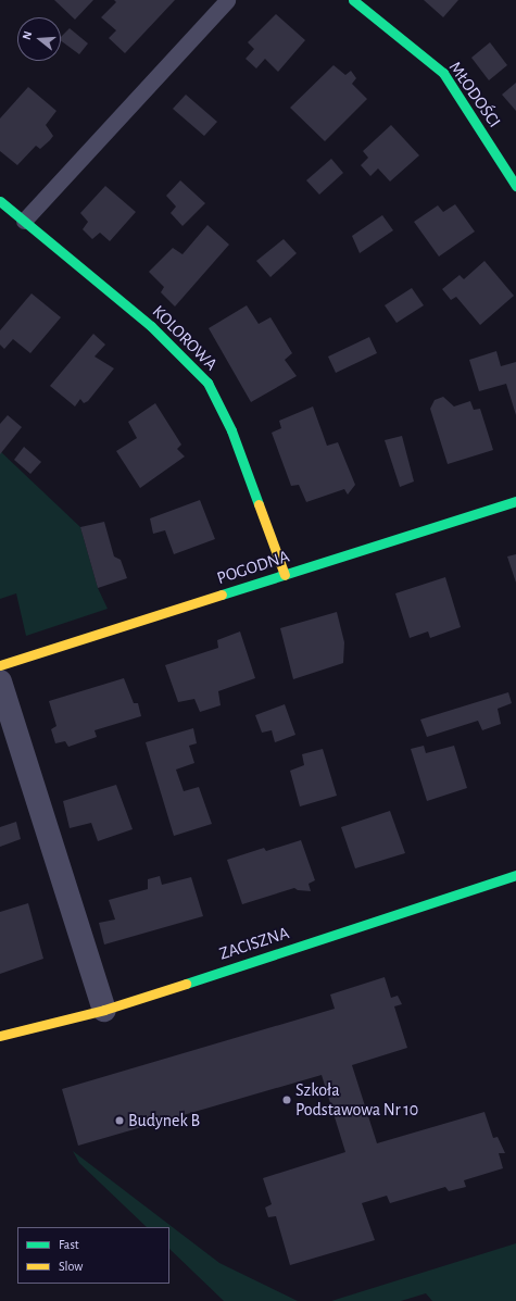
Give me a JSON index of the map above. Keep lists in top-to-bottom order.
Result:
{
  "streets": {
    "street": [
      "MŁODOŚCI",
      "KOLOROWA",
      "POGODNA",
      "ZACISZNA"
    ]
  },
  "crossings": [
    ["KOLOROWA", "POGODNA"]
  ],
  "places": ["Szkoła Podstawowa Nr 10", "Budynek B"],
  "legend": ["Fast", "Slow"],
  "north": "left"
}
